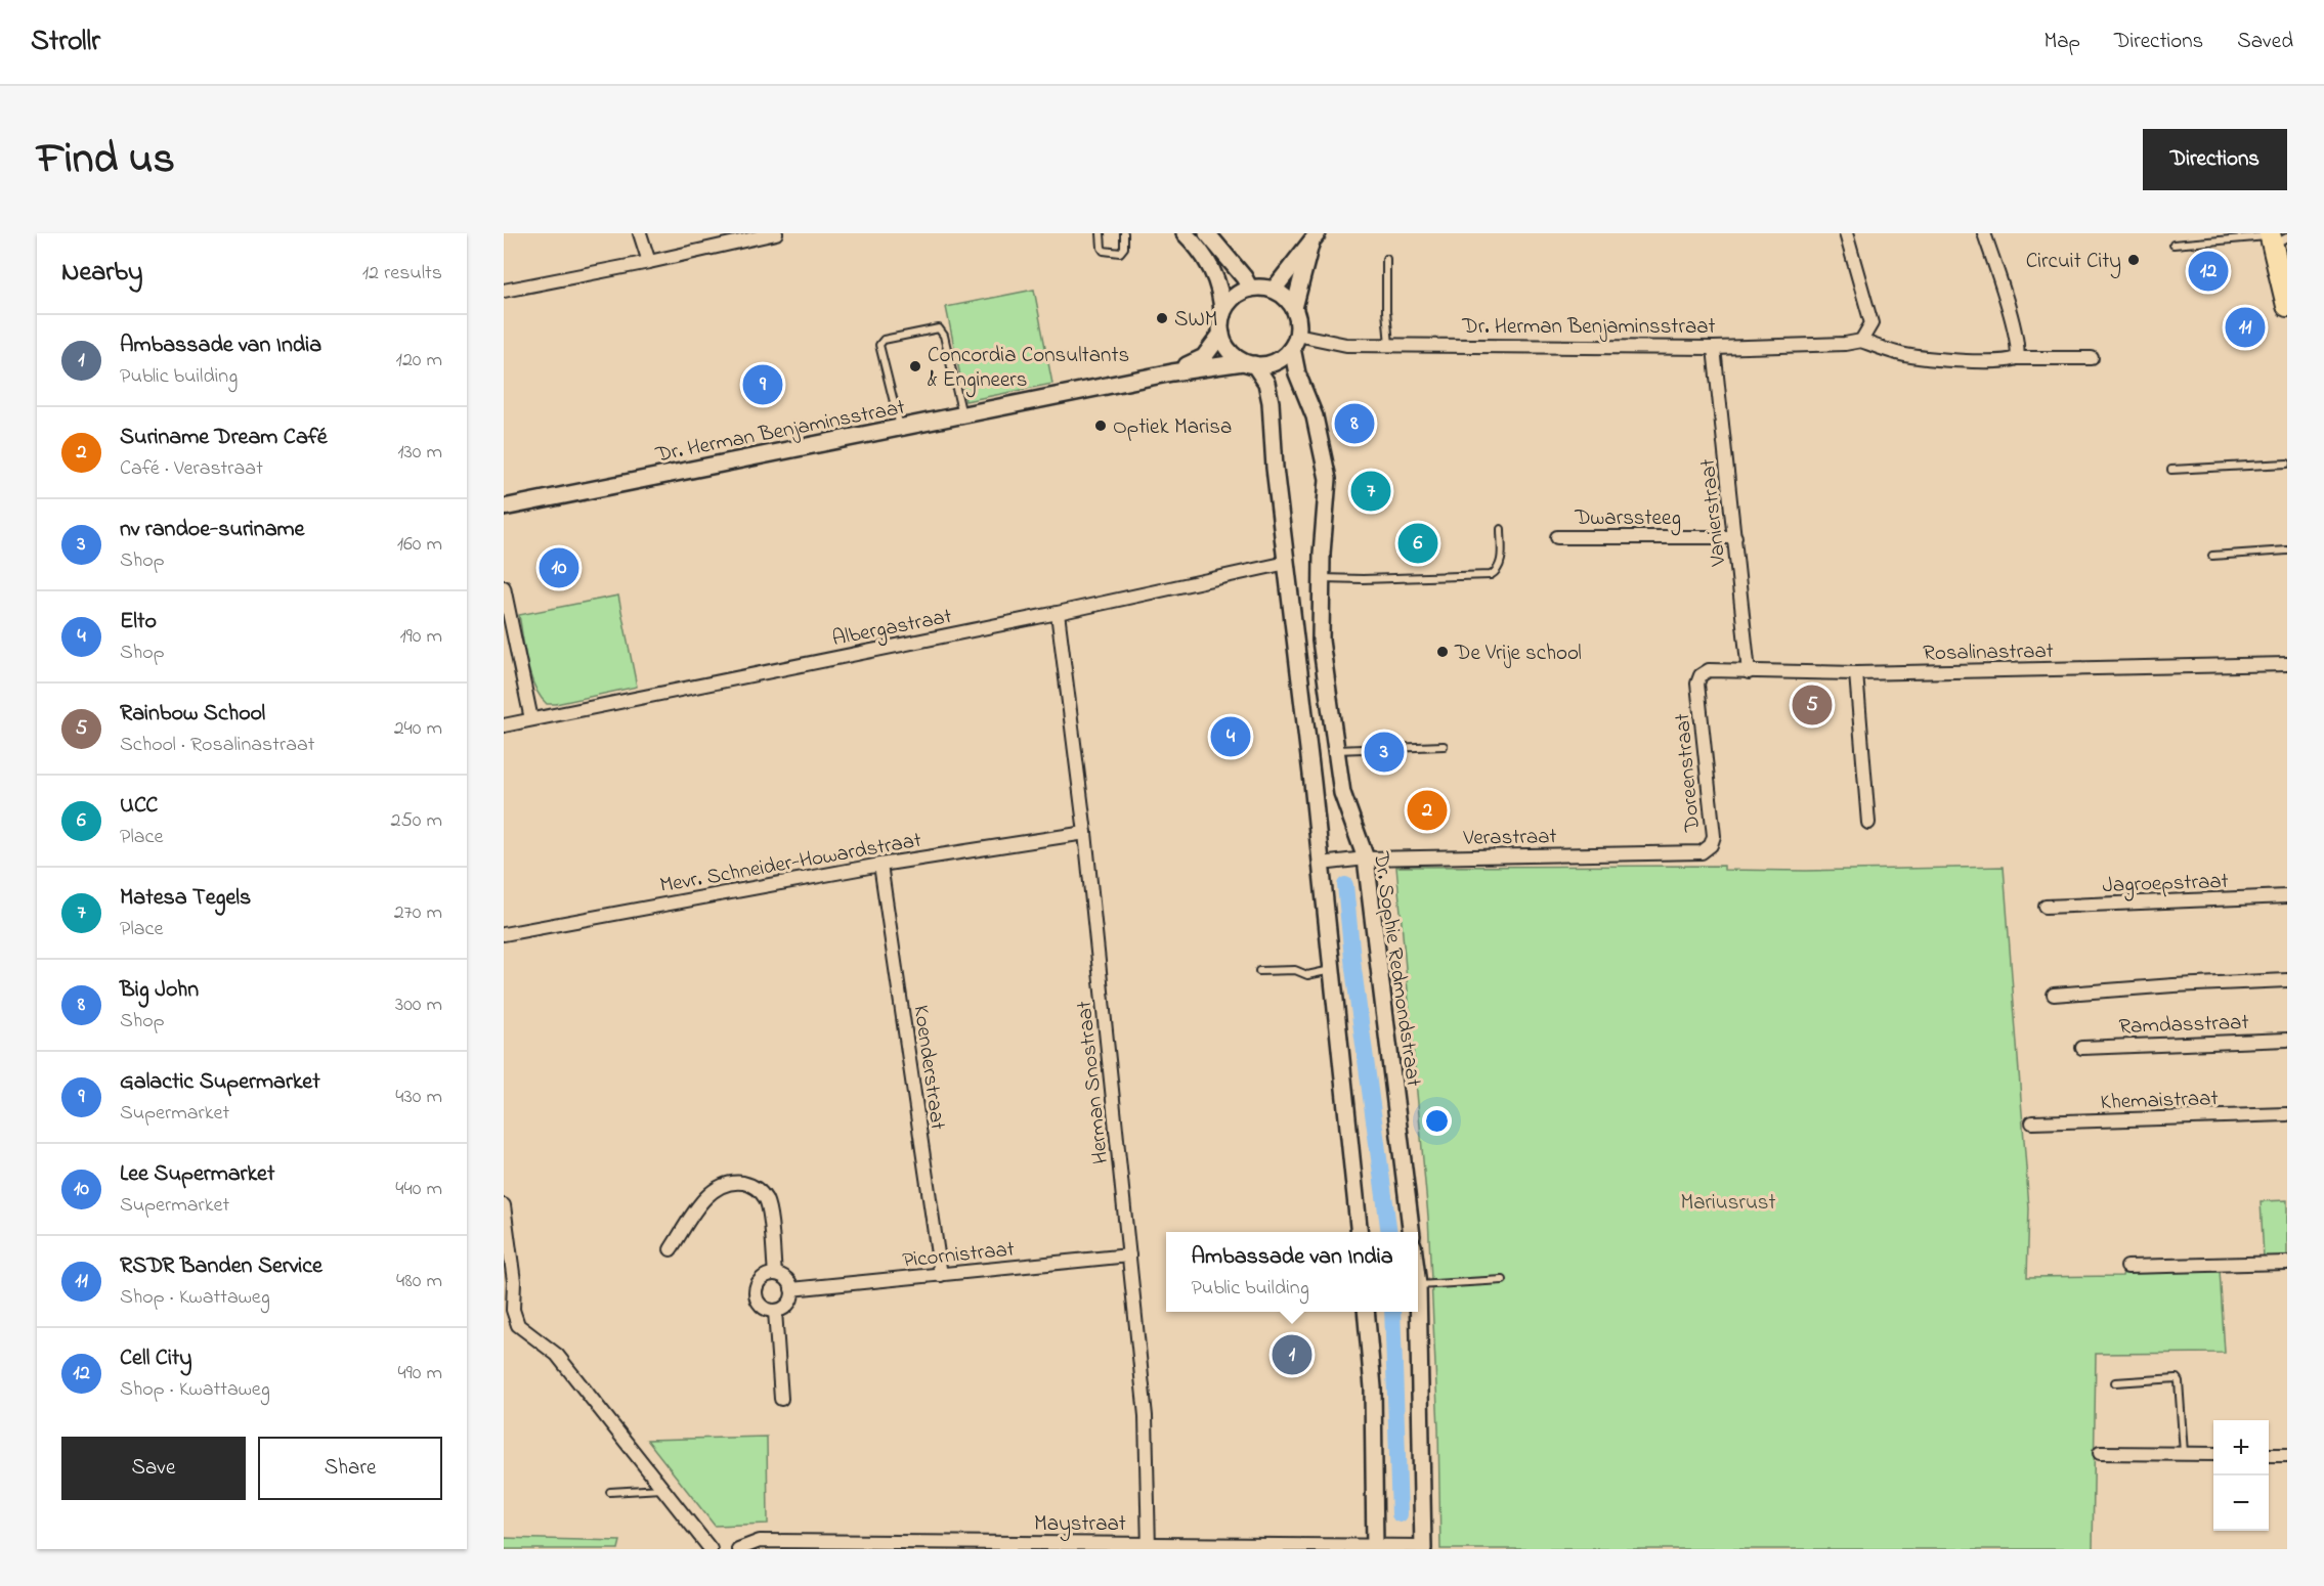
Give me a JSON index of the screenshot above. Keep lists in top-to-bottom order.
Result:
{
  "streets": {
    "street": [
      "Dr. Herman Benjaminsstraat",
      "Vanierstraat",
      "Dwarssteeg",
      "Albergastraat",
      "Rosalinastraat",
      "Doreenstraat",
      "Verastraat",
      "Mevr. Schneider-Howardstraat",
      "Jagroepstraat",
      "Dr. Sophie Redmondstraat",
      "Ramdasstraat",
      "Koenderstraat",
      "Herman Snostraat",
      "Khemaistraat",
      "Picornistraat",
      "Maystraat"
    ]
  },
  "crossings": [
    ["Dr. Herman Benjaminsstraat", "Vanierstraat"],
    ["Dr. Herman Benjaminsstraat", "Dr. Sophie Redmondstraat"],
    ["Vanierstraat", "Dwarssteeg"],
    ["Vanierstraat", "Rosalinastraat"],
    ["Albergastraat", "Herman Snostraat"],
    ["Rosalinastraat", "Doreenstraat"],
    ["Doreenstraat", "Verastraat"],
    ["Verastraat", "Dr. Sophie Redmondstraat"],
    ["Mevr. Schneider-Howardstraat", "Koenderstraat"],
    ["Mevr. Schneider-Howardstraat", "Herman Snostraat"],
    ["Koenderstraat", "Picornistraat"],
    ["Herman Snostraat", "Picornistraat"],
    ["Herman Snostraat", "Maystraat"]
  ],
  "parks": ["Mariusrust"],
  "places": [
    "Circuit City",
    "SWM",
    "Concordia Consultants & Engineers",
    "Optiek Marisa",
    "De Vrije school"
  ],
  "page": {
    "header": "Strollr",
    "nav": ["Map", "Directions", "Saved"],
    "title": "Find us",
    "buttons": [
      "Directions",
      ["Save", "Share"]
    ],
    "heading": ["Nearby", "12 results"],
    "pins": [
      "12",
      "11",
      "9",
      "8",
      "7",
      "6",
      "10",
      "5",
      "4",
      "3",
      "2",
      "1"
    ],
    "list": [
      {
        "mark": "1",
        "name": "Ambassade van India",
        "note": "Public building",
        "value": "120 m"
      },
      {
        "mark": "2",
        "name": "Suriname Dream Café",
        "note": "Café · Verastraat",
        "value": "130 m"
      },
      {
        "mark": "3",
        "name": "nv randoe-suriname",
        "note": "Shop",
        "value": "160 m"
      },
      {
        "mark": "4",
        "name": "Elto",
        "note": "Shop",
        "value": "190 m"
      },
      {
        "mark": "5",
        "name": "Rainbow School",
        "note": "School · Rosalinastraat",
        "value": "240 m"
      },
      {
        "mark": "6",
        "name": "UCC",
        "note": "Place",
        "value": "250 m"
      },
      {
        "mark": "7",
        "name": "Matesa Tegels",
        "note": "Place",
        "value": "270 m"
      },
      {
        "mark": "8",
        "name": "Big John",
        "note": "Shop",
        "value": "300 m"
      },
      {
        "mark": "9",
        "name": "Galactic Supermarket",
        "note": "Supermarket",
        "value": "430 m"
      },
      {
        "mark": "10",
        "name": "Lee Supermarket",
        "note": "Supermarket",
        "value": "440 m"
      },
      {
        "mark": "11",
        "name": "RSDR Banden Service",
        "note": "Shop · Kwattaweg",
        "value": "480 m"
      },
      {
        "mark": "12",
        "name": "Cell City",
        "note": "Shop · Kwattaweg",
        "value": "490 m"
      }
    ],
    "popup": ["Ambassade van India", "Public building"],
    "map_buttons": ["+", "−"]
  }
}
